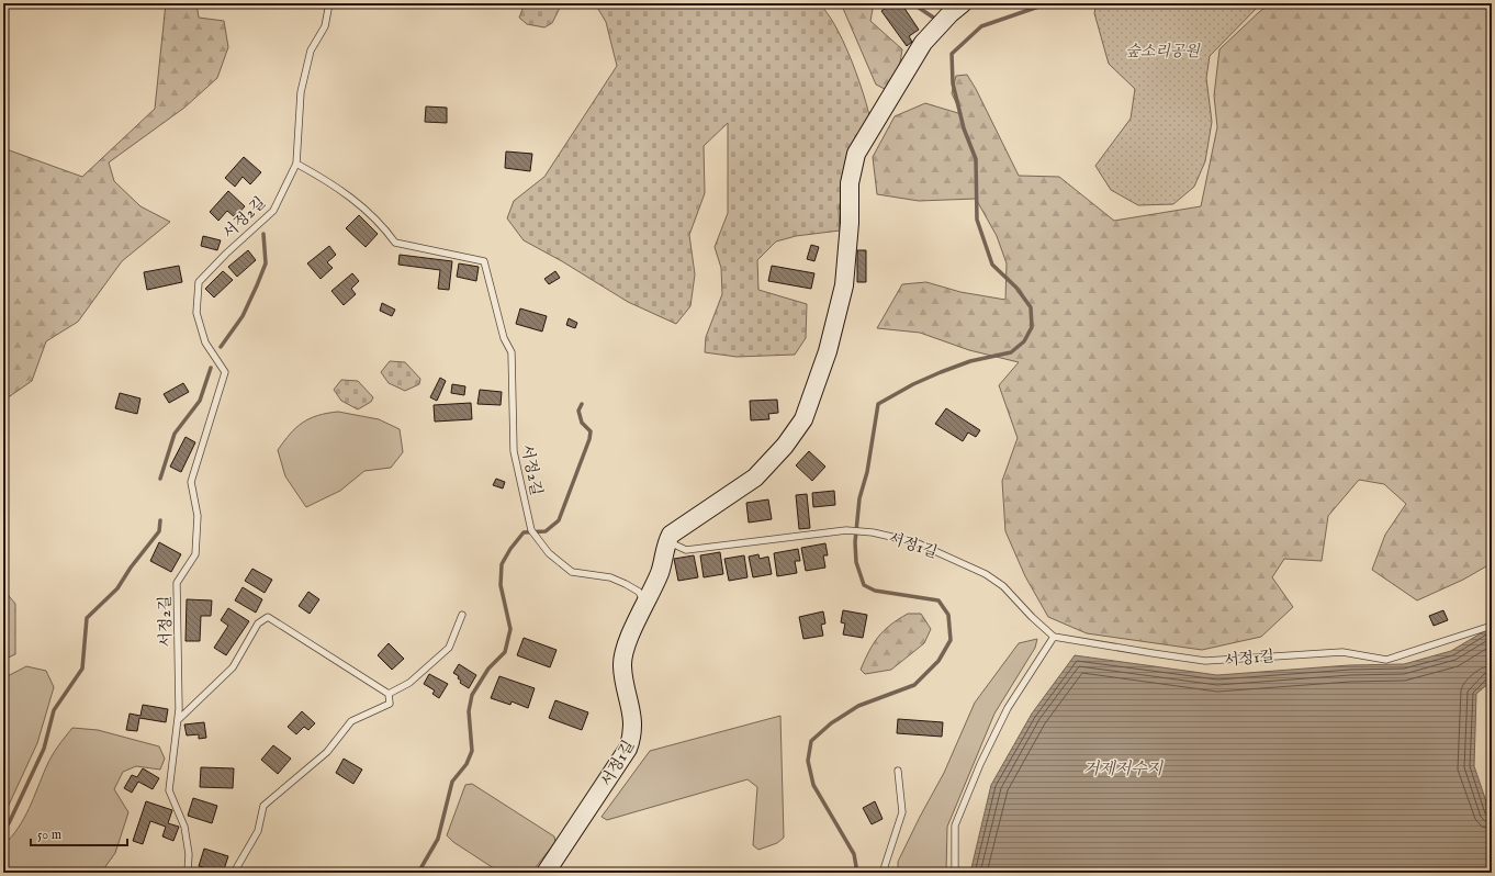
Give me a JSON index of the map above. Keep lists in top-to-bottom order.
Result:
{
  "streets": {
    "street": ["서정1길"],
    "lane": ["서정2길"]
  },
  "crossings": [
    ["서정2길", "서정1길"]
  ],
  "water": ["거제저수지"],
  "parks": ["숲소리공원"],
  "scale_bar": "50 m"
}
